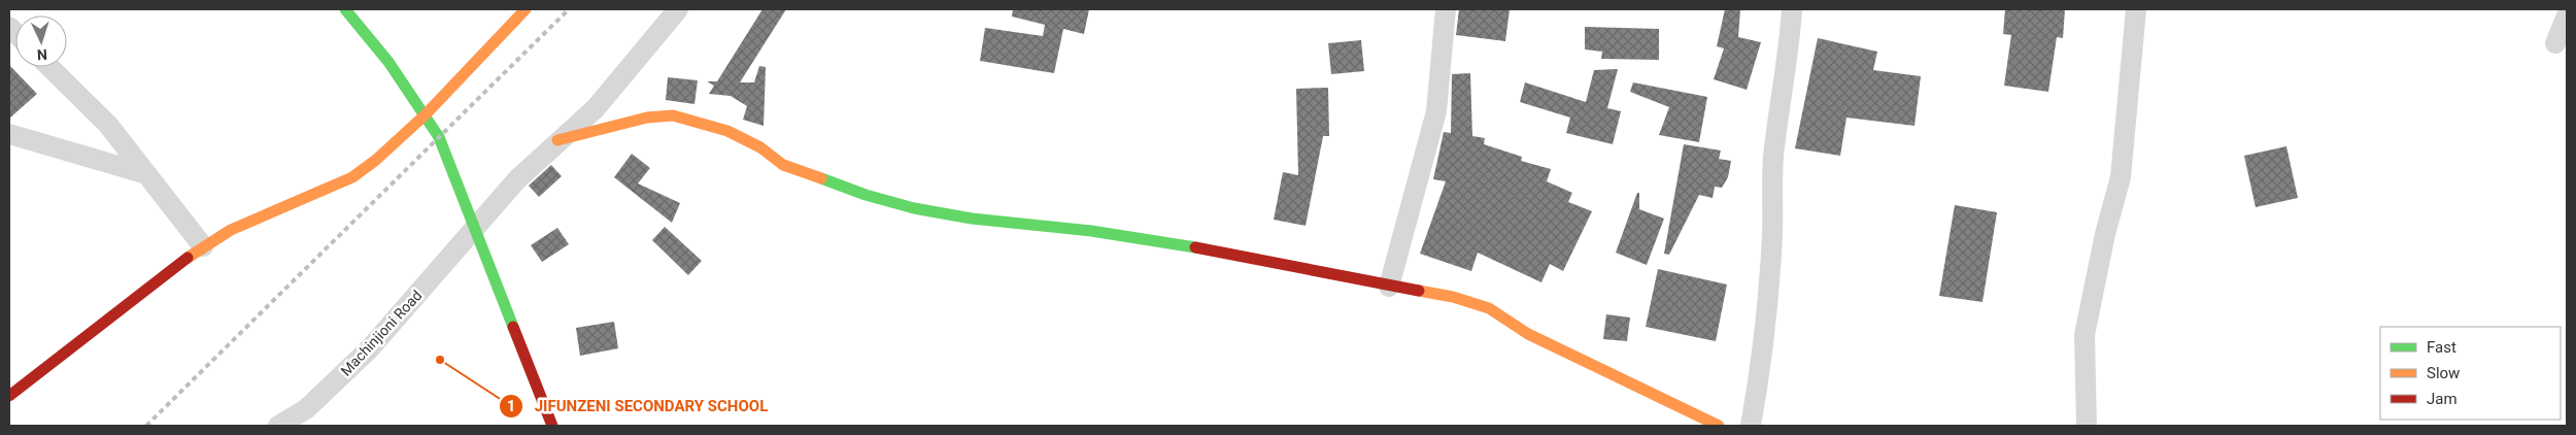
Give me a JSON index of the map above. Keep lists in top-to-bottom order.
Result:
{
  "streets": {
    "street": ["Machinjioni Road"]
  },
  "places": ["JIFUNZENI SECONDARY SCHOOL"],
  "legend": ["Fast", "Slow", "Jam"],
  "north": "bottom"
}
